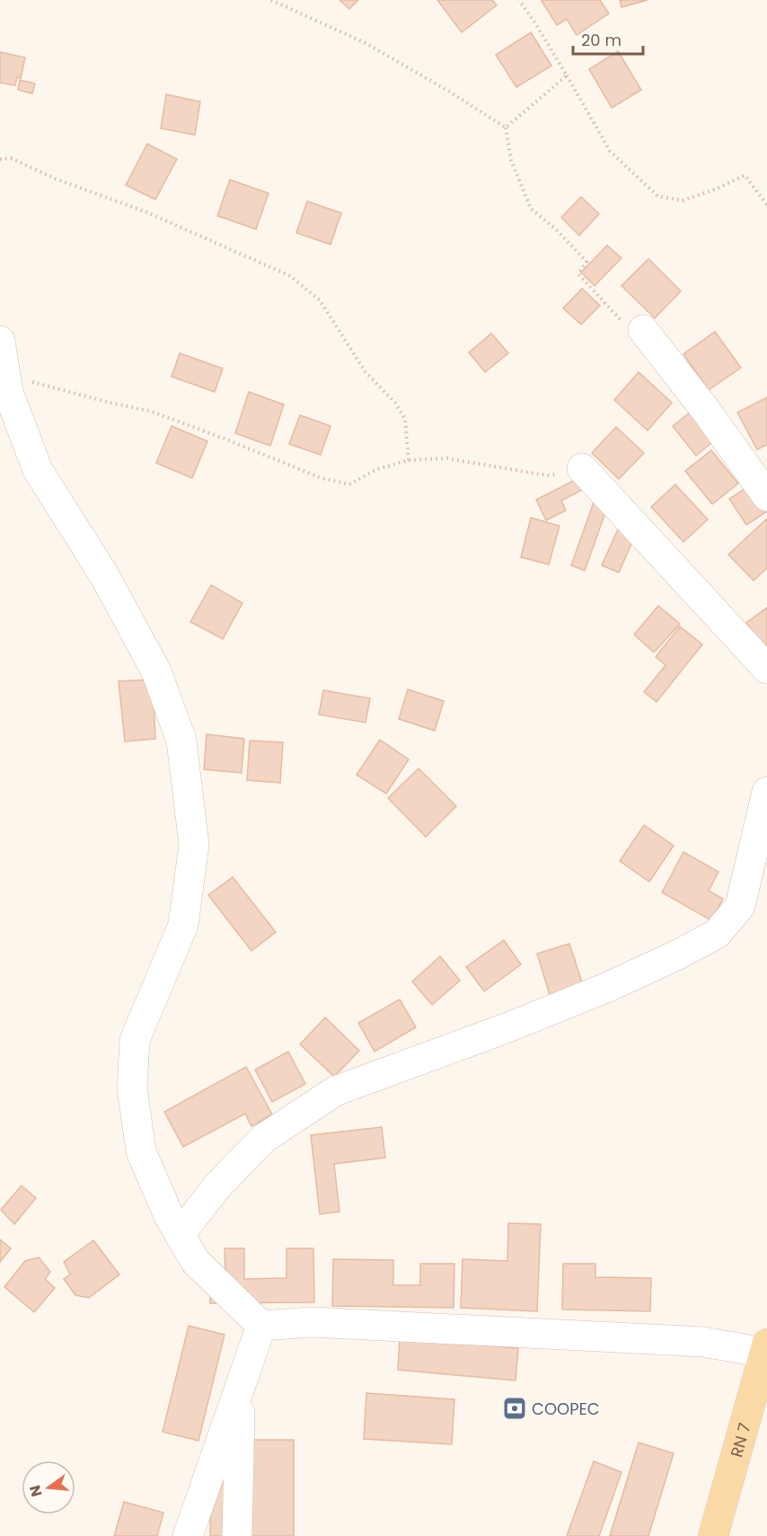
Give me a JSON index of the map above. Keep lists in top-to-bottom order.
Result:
{
  "streets": {
    "main road": ["RN 7"]
  },
  "places": {
    "bank": ["COOPEC"]
  },
  "scale_bar": "20 m",
  "north": "left"
}
